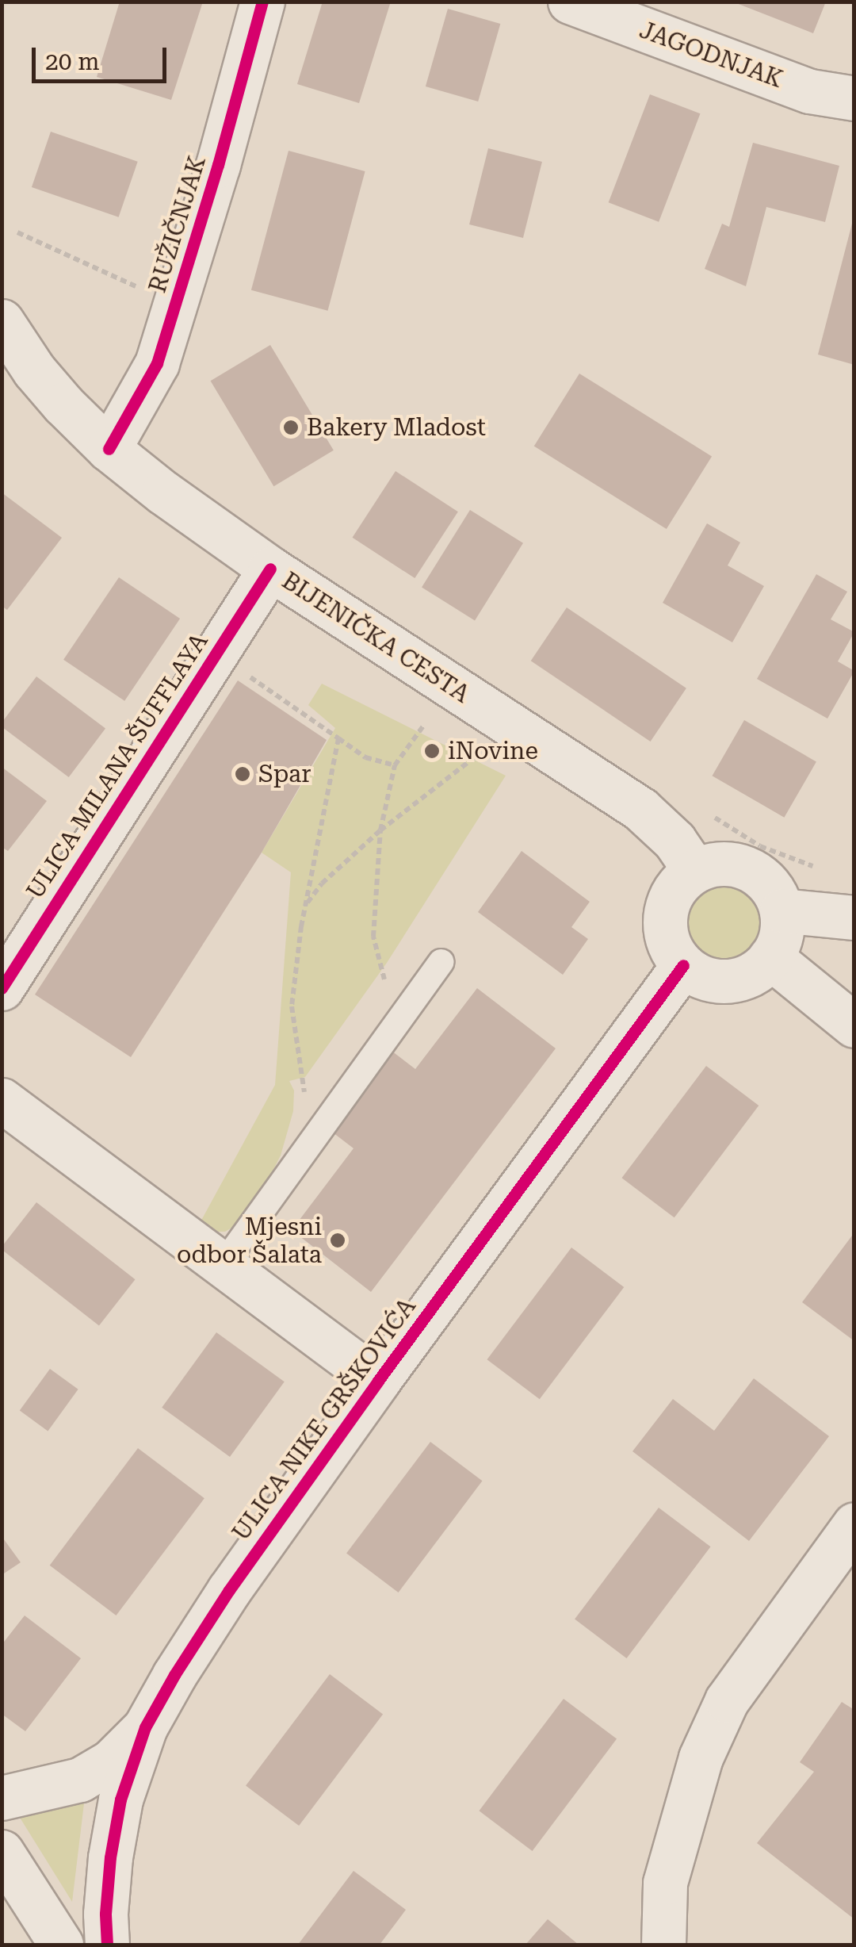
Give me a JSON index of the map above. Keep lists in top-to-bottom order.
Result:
{
  "streets": {
    "street": [
      "JAGODNJAK",
      "RUŽIČNJAK",
      "BIJENIČKA CESTA",
      "ULICA MILANA ŠUFFLAYA",
      "ULICA NIKE GRŠKOVIĆA"
    ]
  },
  "crossings": [
    ["RUŽIČNJAK", "BIJENIČKA CESTA"],
    ["BIJENIČKA CESTA", "ULICA MILANA ŠUFFLAYA"],
    ["BIJENIČKA CESTA", "ULICA NIKE GRŠKOVIĆA"]
  ],
  "places": [
    "Bakery Mladost",
    "iNovine",
    "Spar",
    "Mjesni odbor Šalata"
  ],
  "scale_bar": "20 m"
}
